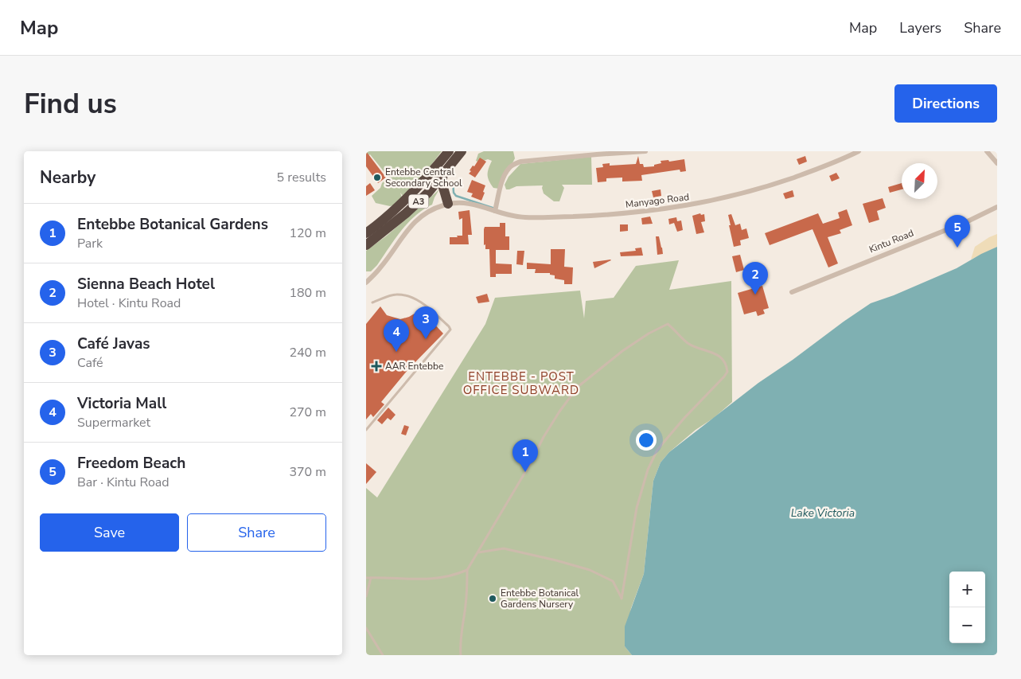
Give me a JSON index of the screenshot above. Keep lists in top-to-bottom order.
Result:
{
  "streets": {
    "highway": ["A3"],
    "street": ["Manyago Road", "Kintu Road"]
  },
  "districts": ["ENTEBBE - POST OFFICE SUBWARD"],
  "water": ["Lake Victoria"],
  "places": {
    "other": ["Entebbe Central Secondary School", "Entebbe Botanical Gardens Nursery"],
    "health": ["AAR Entebbe"]
  },
  "north": "top right",
  "page": {
    "header": "Map",
    "nav": ["Map", "Layers", "Share"],
    "buttons": [
      "Directions",
      ["Save", "Share"]
    ],
    "title": "Find us",
    "heading": ["Nearby", "5 results"],
    "list": [
      {
        "mark": "1",
        "name": "Entebbe Botanical Gardens",
        "note": "Park",
        "value": "120 m"
      },
      {
        "mark": "2",
        "name": "Sienna Beach Hotel",
        "note": "Hotel · Kintu Road",
        "value": "180 m"
      },
      {
        "mark": "3",
        "name": "Café Javas",
        "note": "Café",
        "value": "240 m"
      },
      {
        "mark": "4",
        "name": "Victoria Mall",
        "note": "Supermarket",
        "value": "270 m"
      },
      {
        "mark": "5",
        "name": "Freedom Beach",
        "note": "Bar · Kintu Road",
        "value": "370 m"
      }
    ],
    "pins": [
      "5",
      "2",
      "3",
      "4",
      "1"
    ],
    "map_buttons": ["+", "−"]
  }
}
